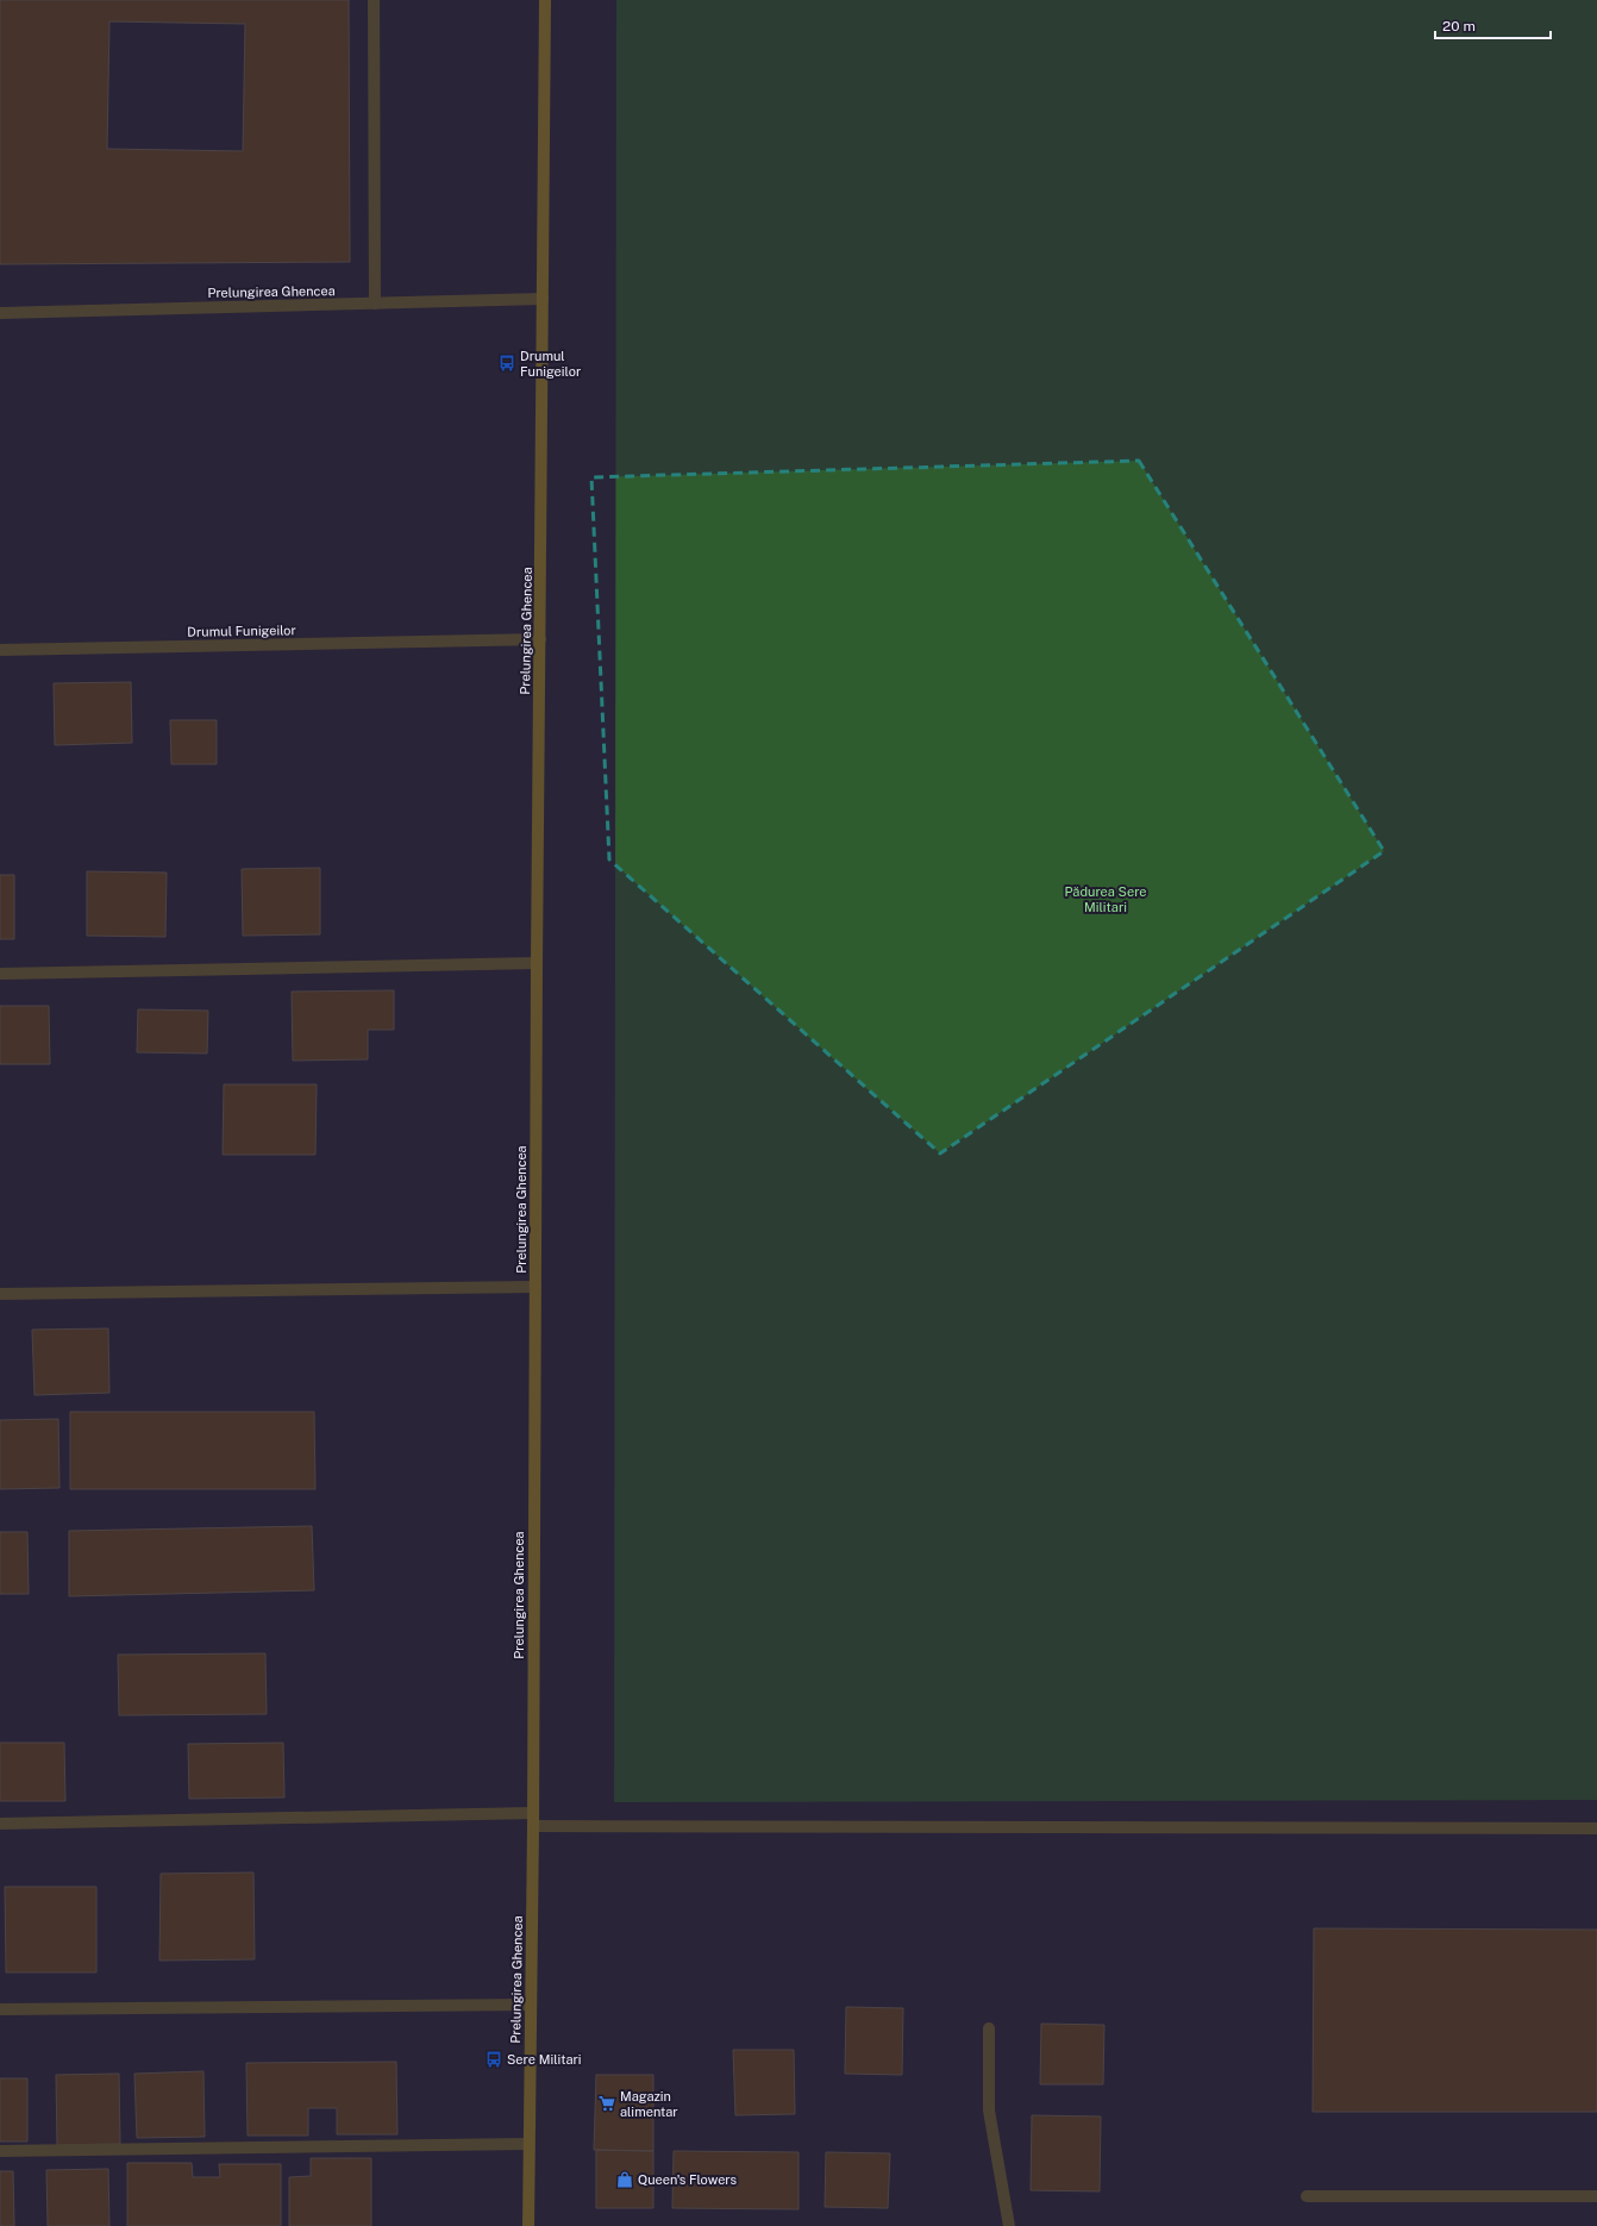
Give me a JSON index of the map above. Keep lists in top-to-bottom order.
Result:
{
  "streets": {
    "main road": ["Prelungirea Ghencea"],
    "street": ["Drumul Funigeilor"]
  },
  "crossings": [
    ["Prelungirea Ghencea", "Drumul Funigeilor"]
  ],
  "parks": ["Pădurea Sere Militari"],
  "places": {
    "bus stop": ["Drumul Funigeilor", "Sere Militari"],
    "supermarket": ["Magazin alimentar"],
    "shop": ["Queen's Flowers"]
  },
  "scale_bar": "20 m"
}
